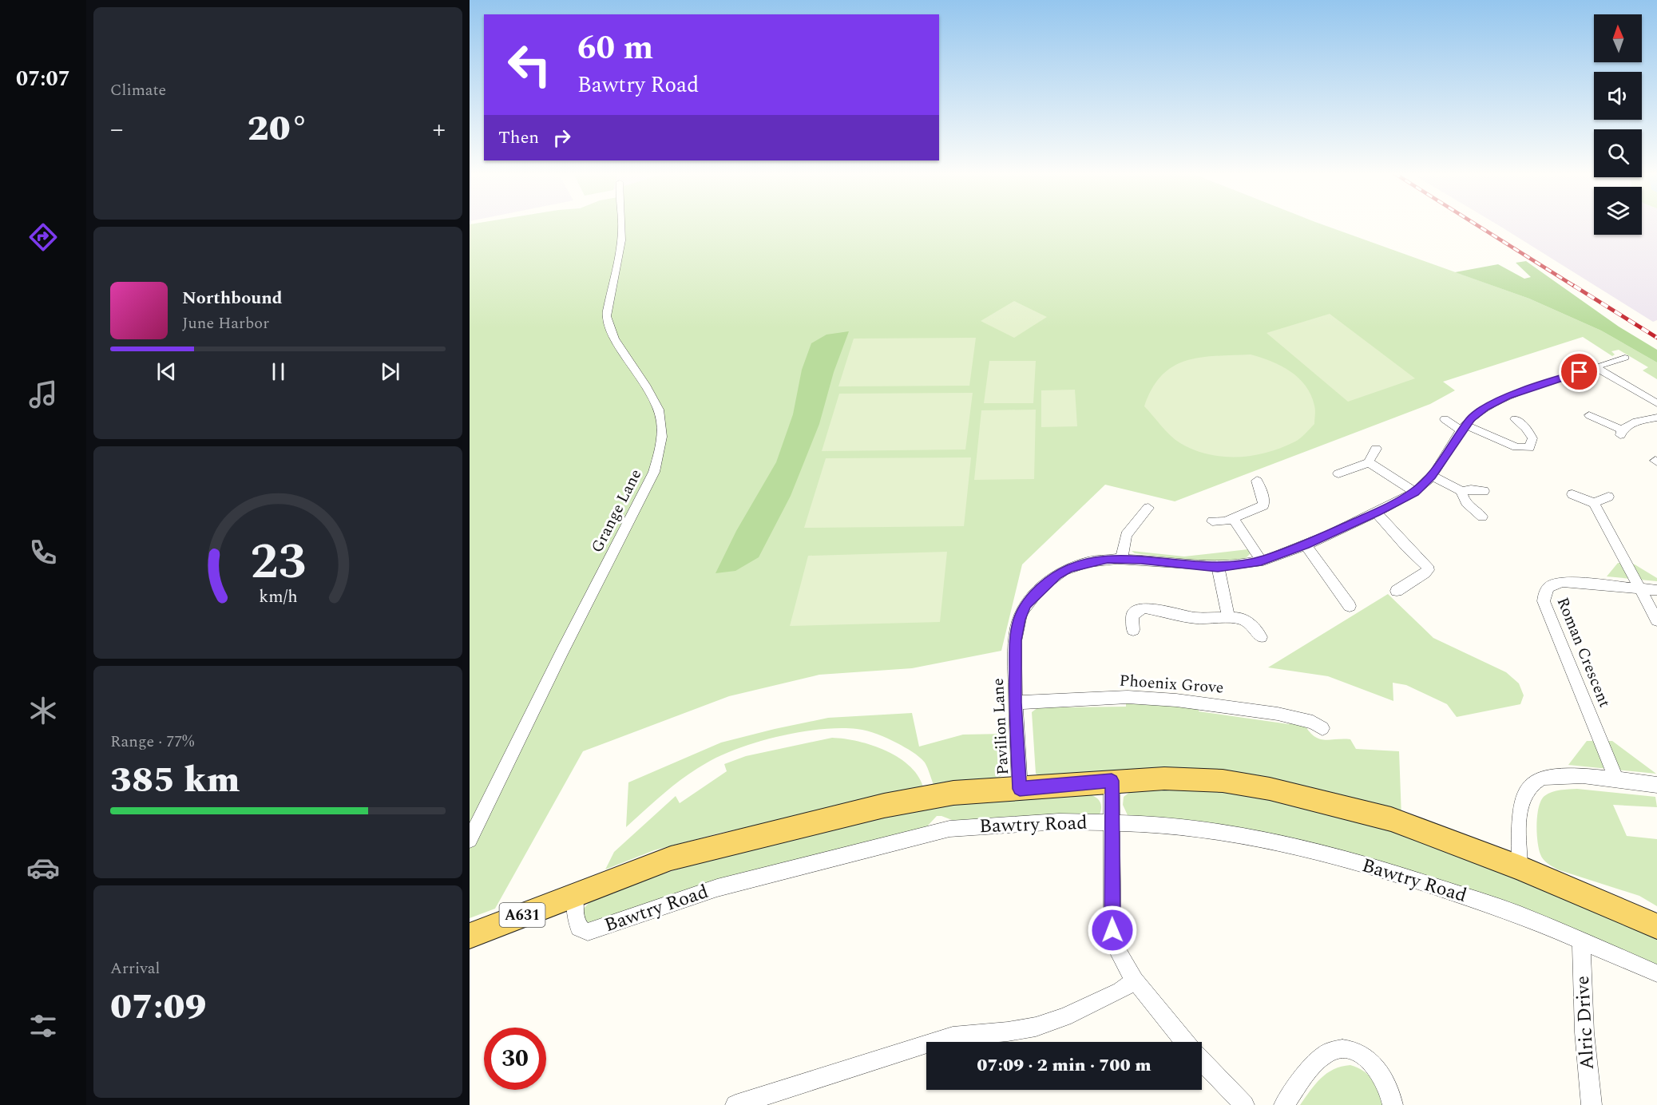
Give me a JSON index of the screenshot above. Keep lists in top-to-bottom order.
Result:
{
  "streets": {
    "main road": ["A631"],
    "street": [
      "Grange Lane",
      "Roman Crescent",
      "Phoenix Grove",
      "Pavilion Lane",
      "Bawtry Road",
      "Alric Drive"
    ]
  },
  "crossings": [
    ["Phoenix Grove", "Pavilion Lane"],
    ["Pavilion Lane", "A631"],
    ["Bawtry Road", "A631"],
    ["Bawtry Road", "Alric Drive"]
  ],
  "north": "top",
  "page": {
    "tabs": "07:07",
    "tile": [
      "Climate",
      ["Range · 77%", "385 km"],
      ["Arrival", "07:09"]
    ],
    "turn": ["60 m", "Bawtry Road"],
    "heat": ["−", "20°", "+"],
    "then": "Then",
    "song": ["Northbound", "June Harbor"],
    "limit": "30",
    "trip": "07:09 · 2 min · 700 m",
    "gauge": ["23", "km/h"]
  }
}
